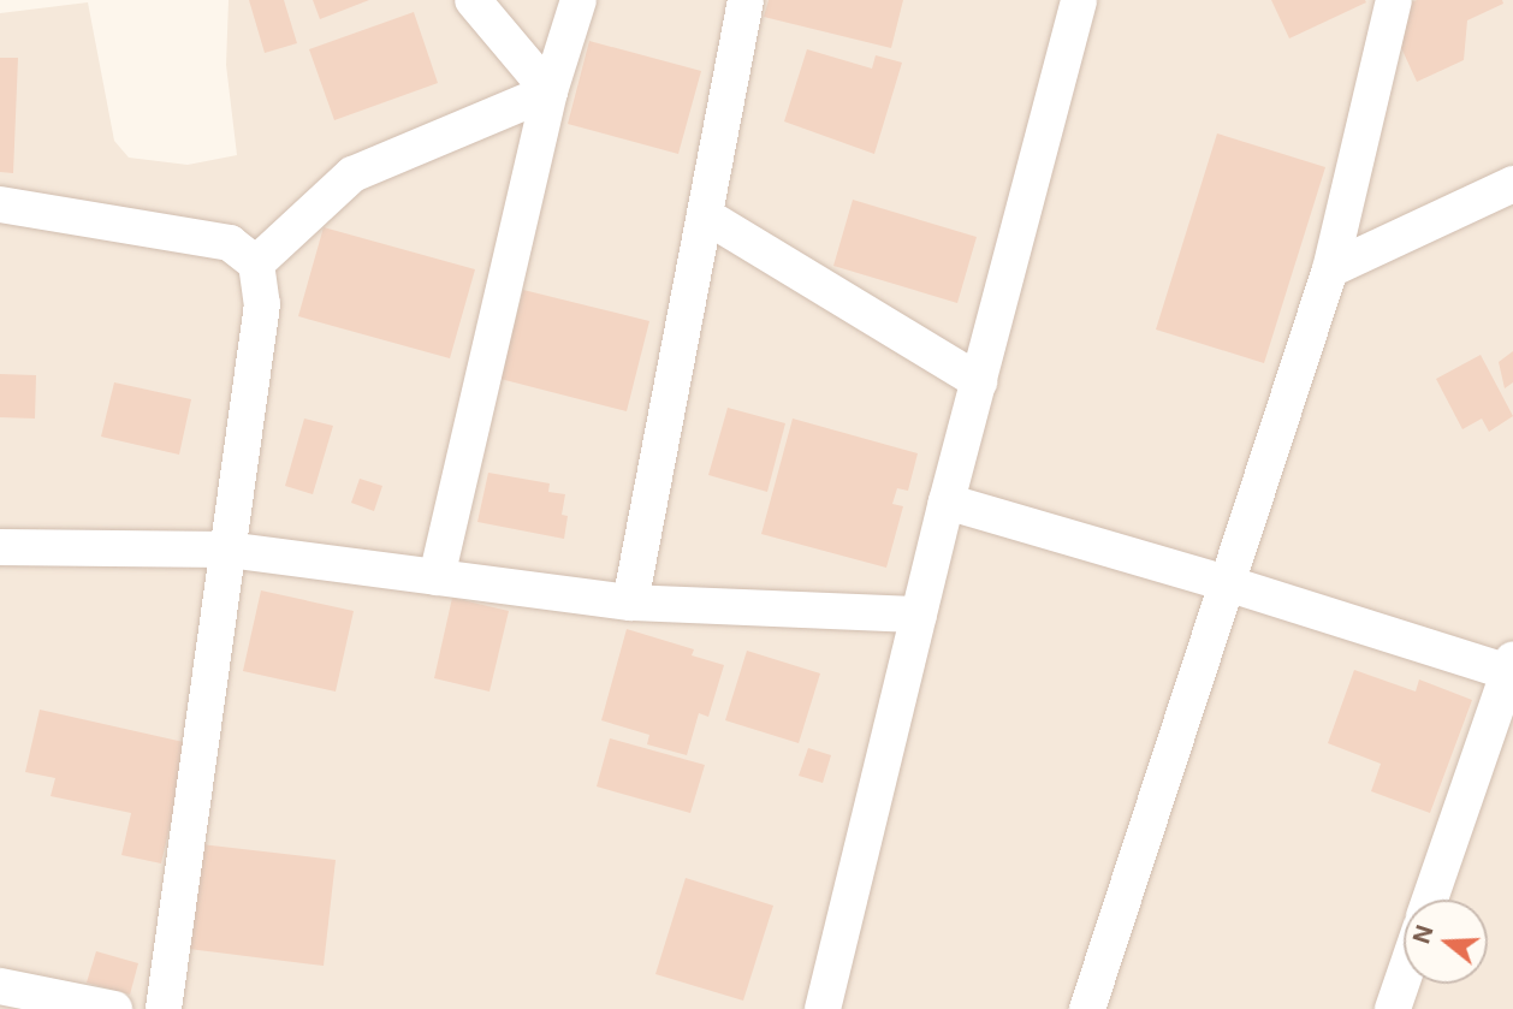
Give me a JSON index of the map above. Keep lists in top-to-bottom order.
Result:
{
  "north": "left"
}
